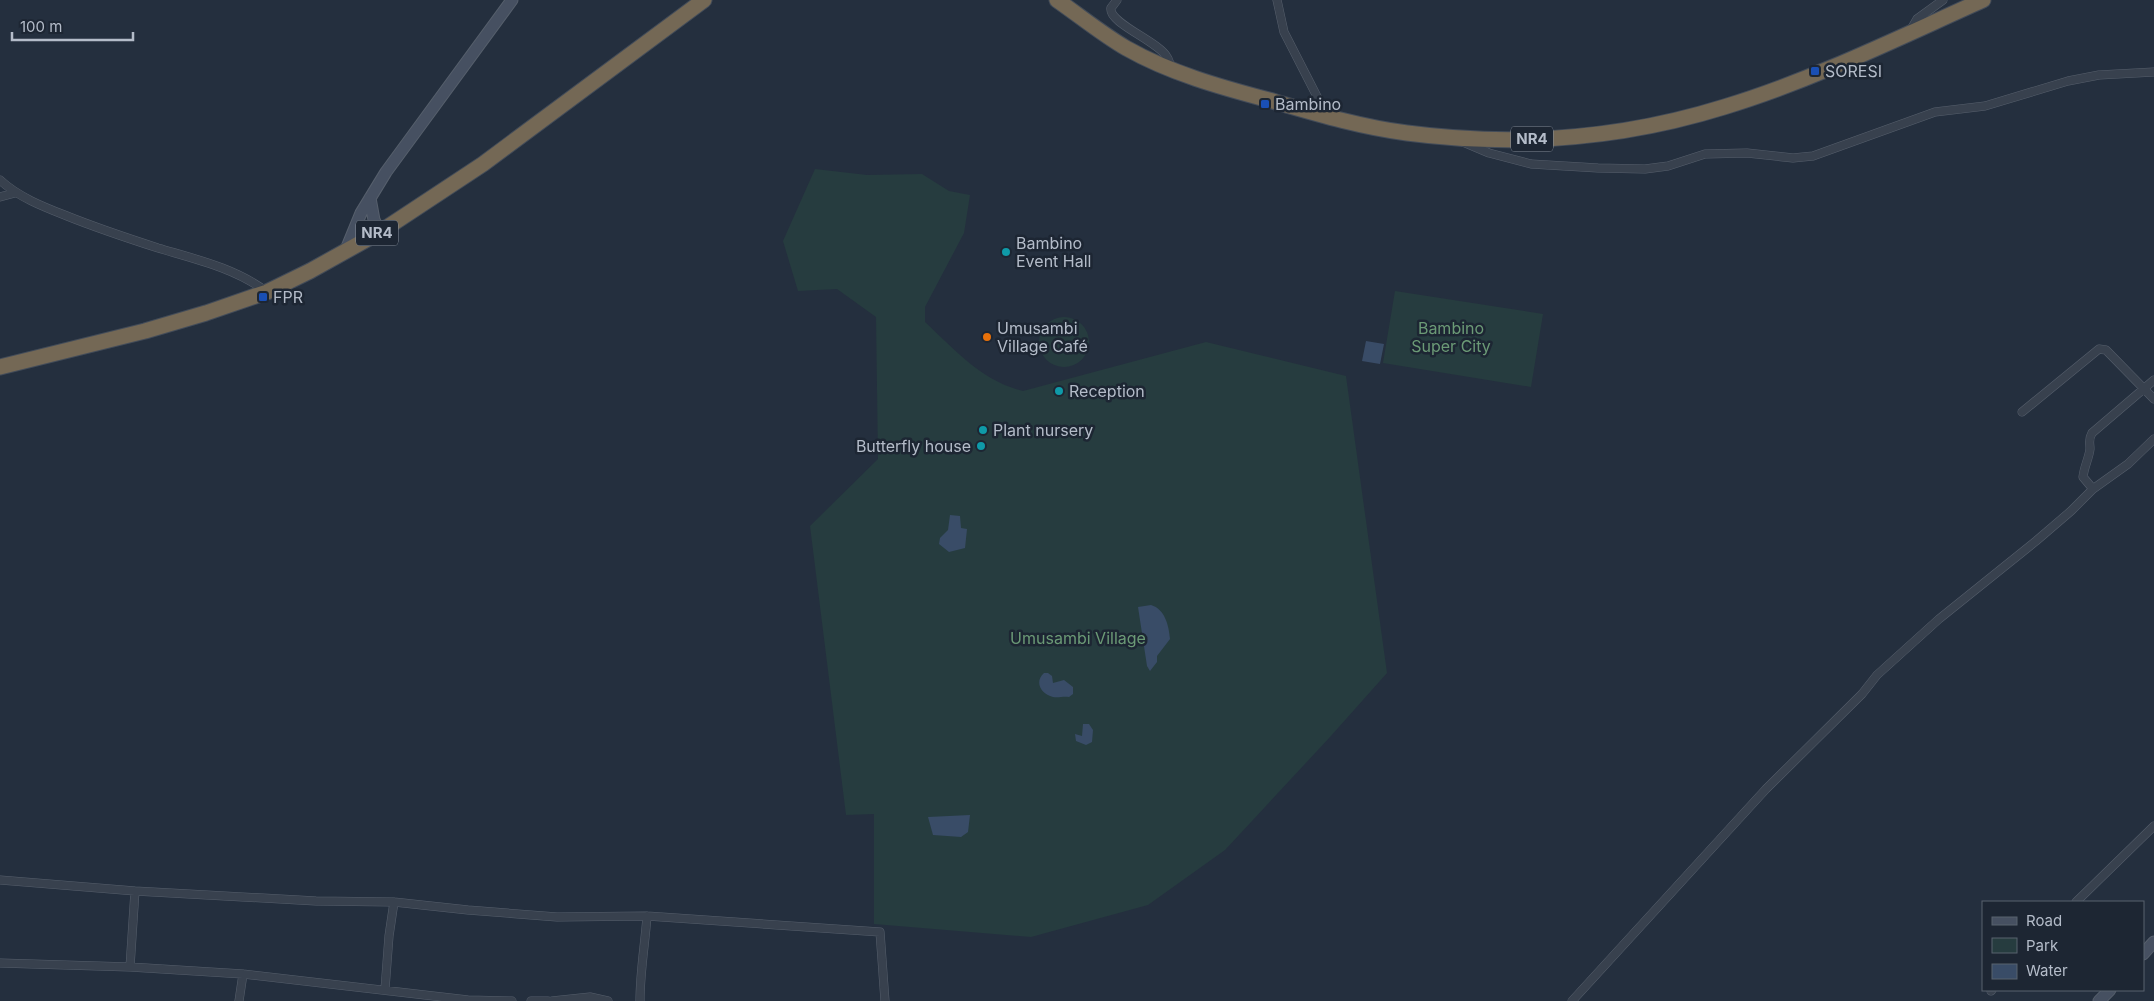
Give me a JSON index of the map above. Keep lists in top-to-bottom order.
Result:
{
  "streets": {
    "highway": ["NR4"]
  },
  "parks": ["Bambino Super City", "Umusambi Village"],
  "places": {
    "transit": ["SORESI", "Bambino", "FPR"],
    "other": [
      "Bambino Event Hall",
      "Umusambi Village Café",
      "Reception",
      "Plant nursery",
      "Butterfly house"
    ]
  },
  "legend": ["Road", "Park", "Water"],
  "scale_bar": "100 m"
}
